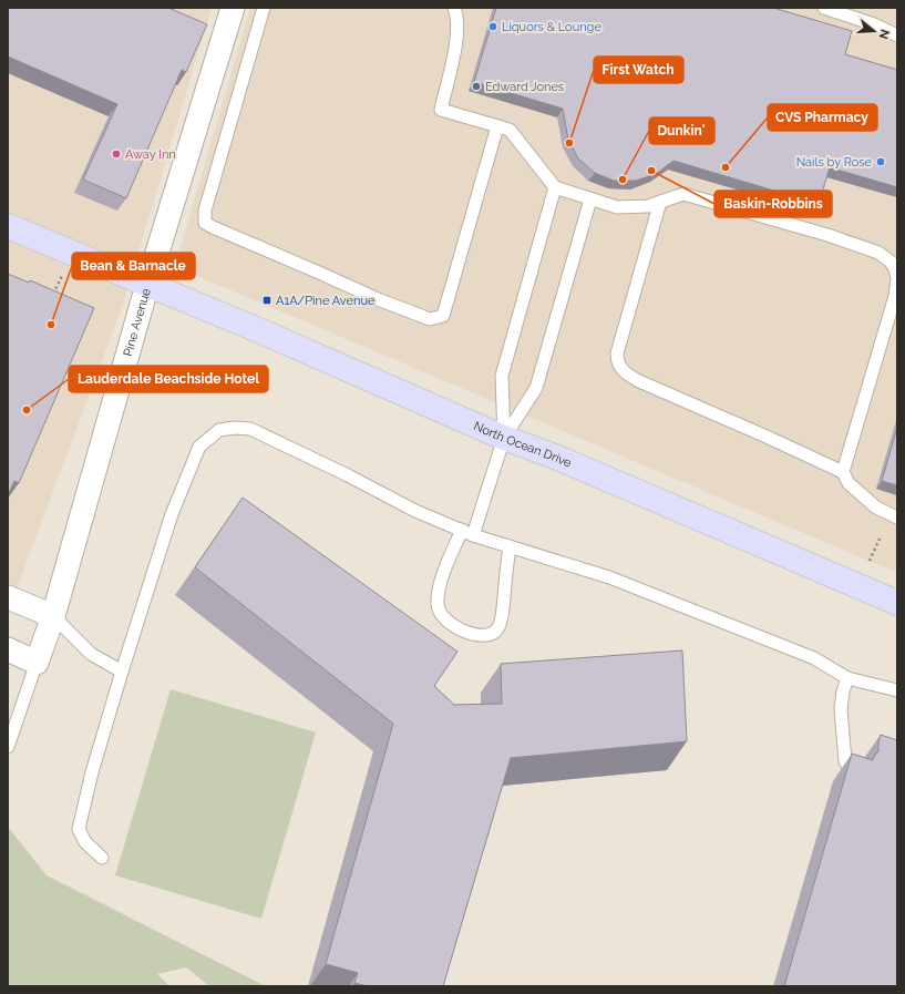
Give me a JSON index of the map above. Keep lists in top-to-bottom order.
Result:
{
  "streets": {
    "main road": ["North Ocean Drive"],
    "street": ["Pine Avenue"]
  },
  "crossings": [
    ["Pine Avenue", "North Ocean Drive"]
  ],
  "places": {
    "other": [
      "Liquors & Lounge",
      "Edward Jones",
      "First Watch",
      "Away Inn",
      "Nails by Rose",
      "CVS Pharmacy",
      "Baskin-Robbins",
      "Dunkin'",
      "Bean & Barnacle",
      "Lauderdale Beachside Hotel"
    ],
    "transit": ["A1A/Pine Avenue"]
  },
  "north": "right"
}
